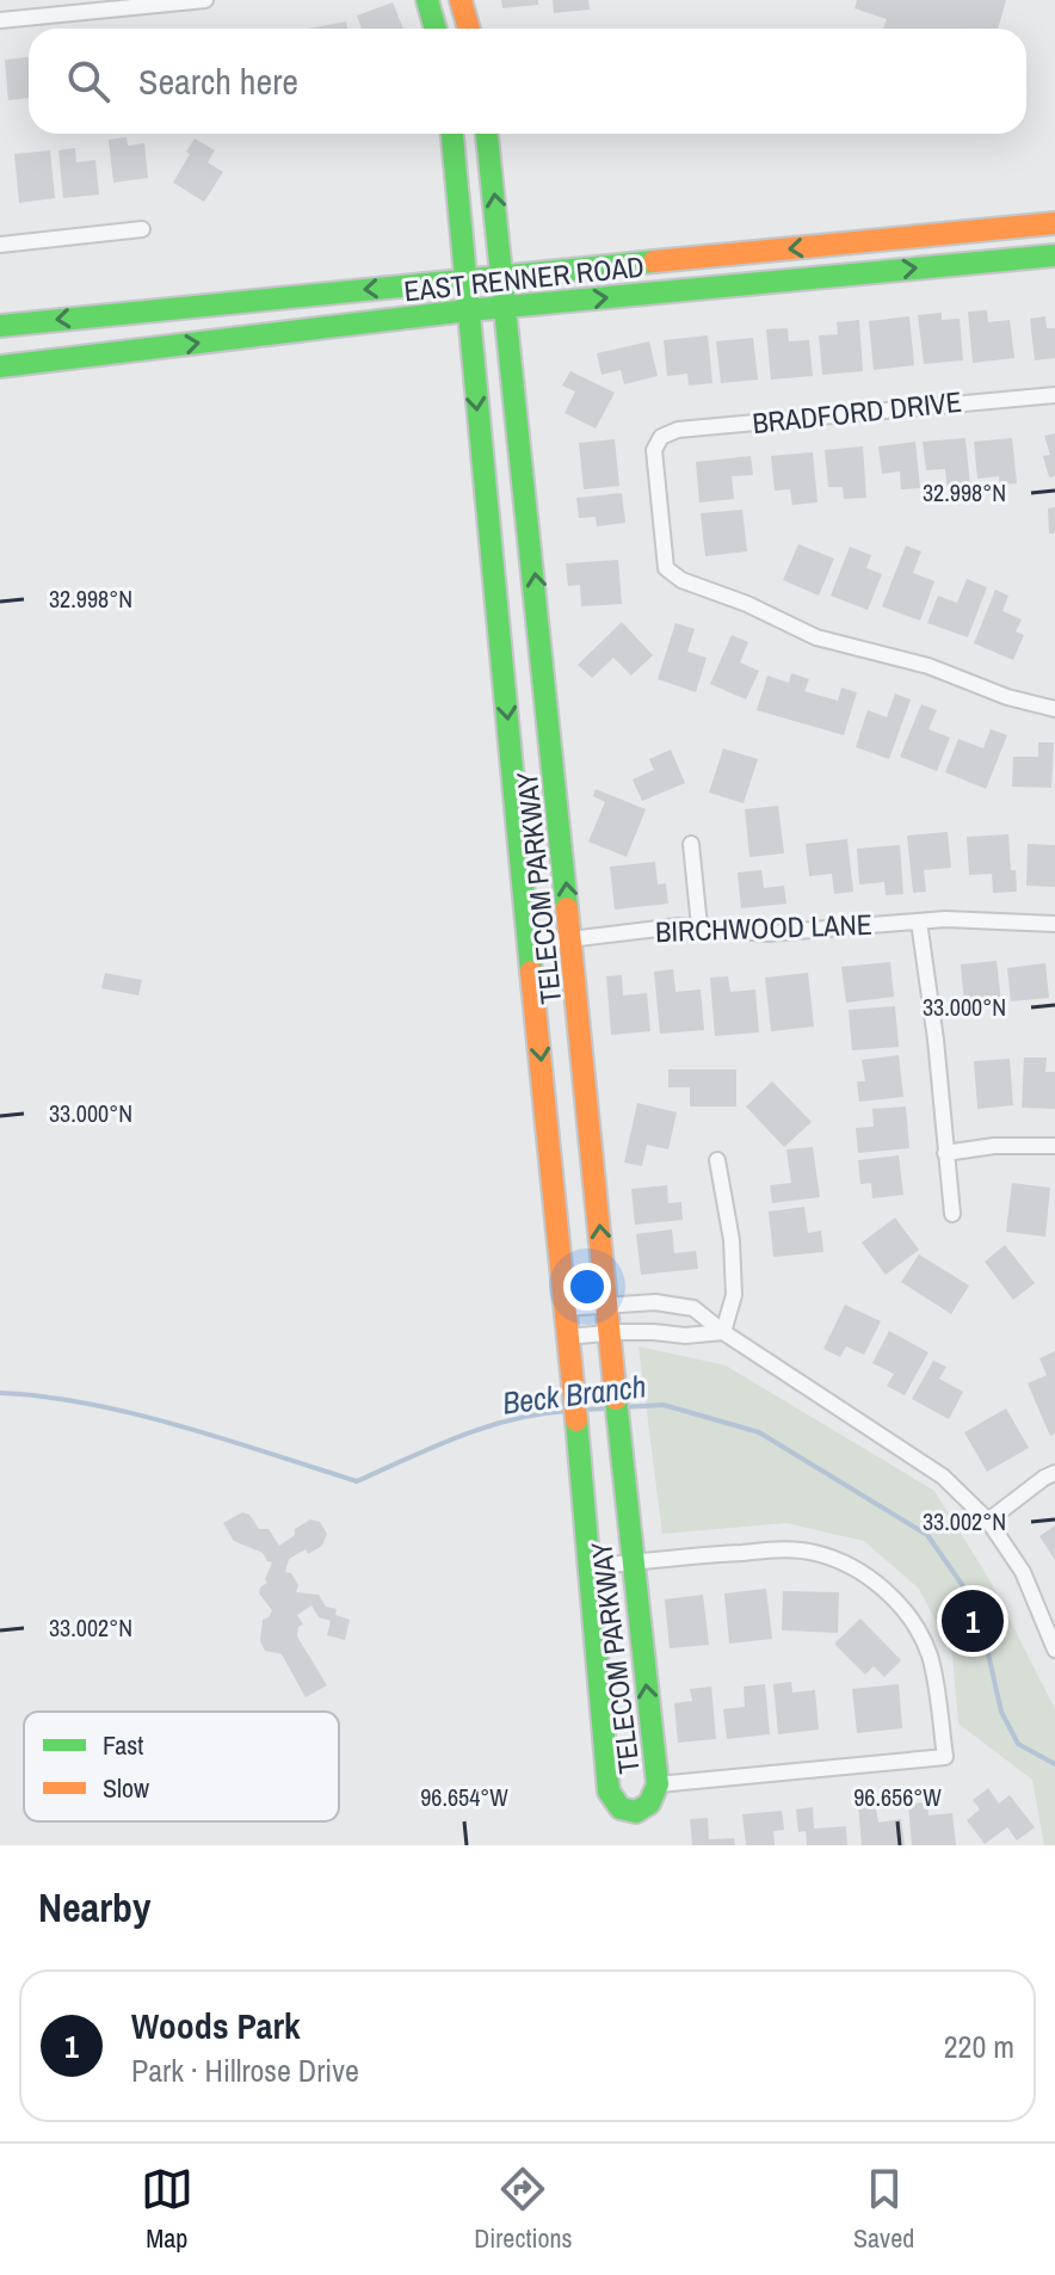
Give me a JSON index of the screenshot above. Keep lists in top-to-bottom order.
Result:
{
  "streets": {
    "street": [
      "EAST RENNER ROAD",
      "BRADFORD DRIVE",
      "TELECOM PARKWAY",
      "BIRCHWOOD LANE"
    ]
  },
  "crossings": [
    ["EAST RENNER ROAD", "TELECOM PARKWAY"],
    ["TELECOM PARKWAY", "BIRCHWOOD LANE"]
  ],
  "water": ["Beck Branch"],
  "legend": ["Fast", "Slow"],
  "page": {
    "search": "Search here",
    "pins": "1",
    "heading": "Nearby",
    "list": [
      {
        "mark": "1",
        "name": "Woods Park",
        "note": "Park · Hillrose Drive",
        "value": "220 m"
      }
    ],
    "nav": ["Map", "Directions", "Saved"]
  },
  "coordinates": [
    "32.998°N",
    "33.000°N",
    "33.002°N",
    "96.654°W",
    "96.656°W"
  ]
}
